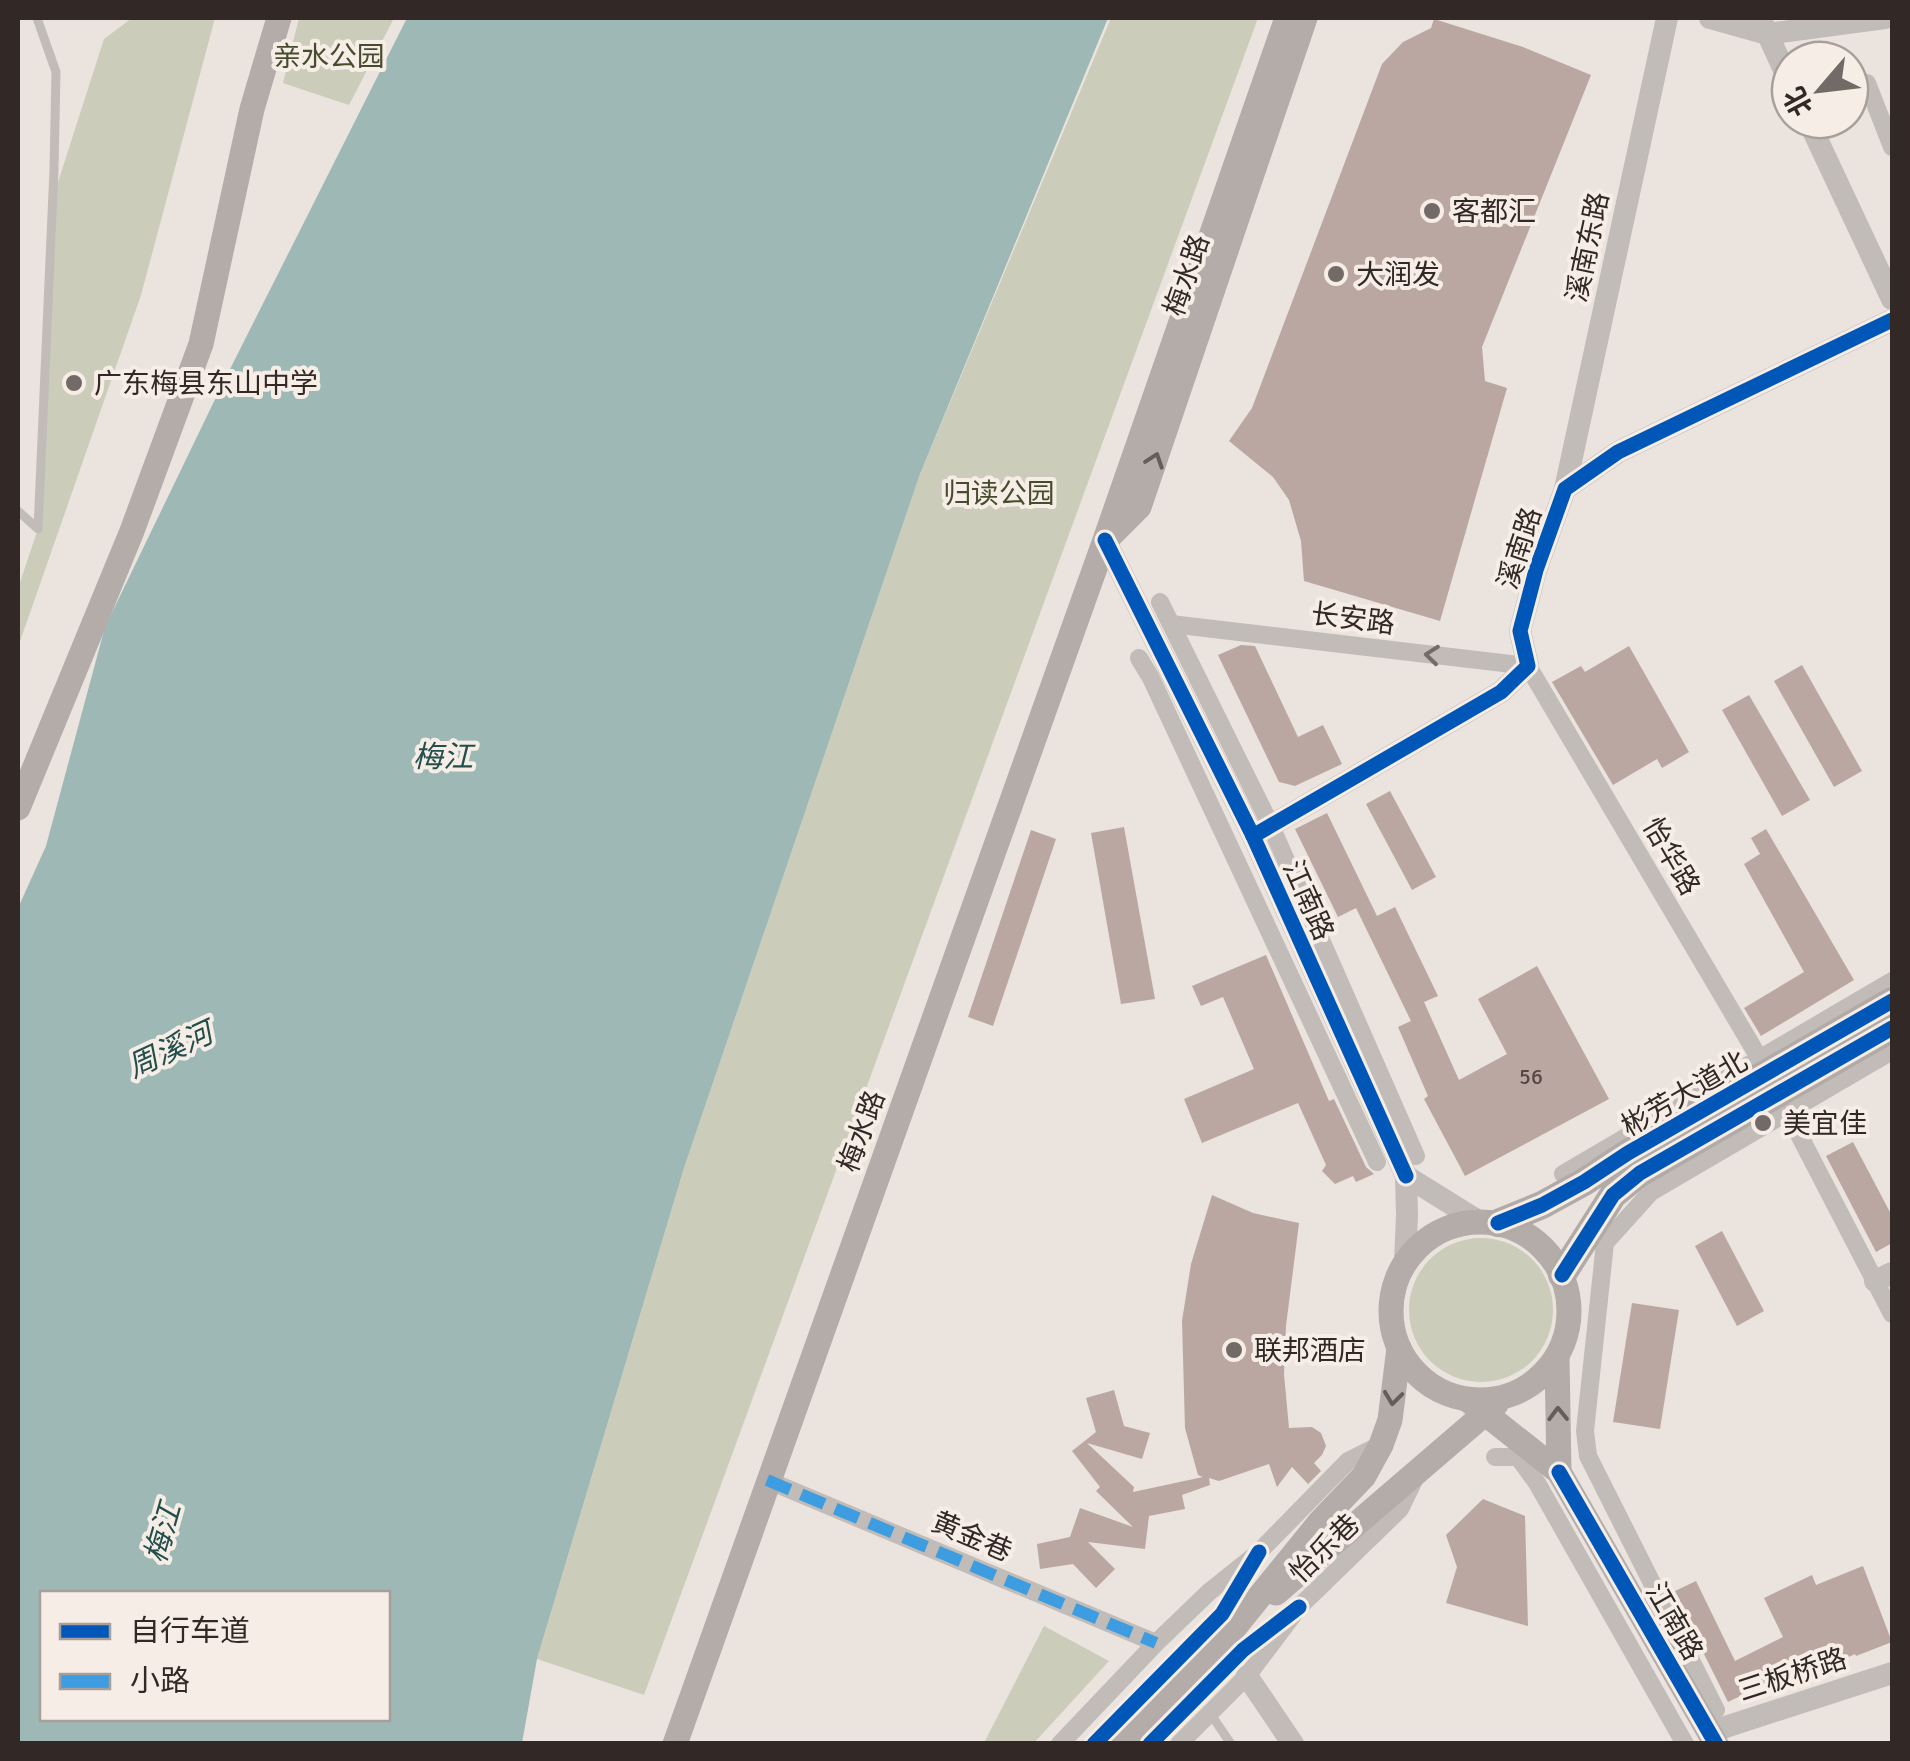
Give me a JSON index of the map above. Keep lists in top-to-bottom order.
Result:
{
  "streets": {
    "main road": ["梅水路", "江南路", "彬芳大道北"],
    "street": [
      "溪南东路",
      "溪南路",
      "长安路",
      "怡华路",
      "黄金巷",
      "怡乐巷",
      "三板桥路"
    ]
  },
  "crossings": [
    ["溪南东路", "溪南路"],
    ["梅水路", "江南路"],
    ["梅水路", "黄金巷"],
    ["溪南路", "长安路"],
    ["溪南路", "怡华路"],
    ["长安路", "怡华路"],
    ["怡华路", "彬芳大道北"],
    ["江南路", "彬芳大道北"],
    ["江南路", "三板桥路"]
  ],
  "one_way": ["长安路"],
  "water": ["梅江", "周溪河"],
  "parks": ["亲水公园", "归读公园"],
  "places": [
    "客都汇",
    "大润发",
    "广东梅县东山中学",
    "美宜佳",
    "联邦酒店"
  ],
  "house_numbers": ["56"],
  "legend": ["自行车道", "小路"],
  "north": "bottom left"
}
